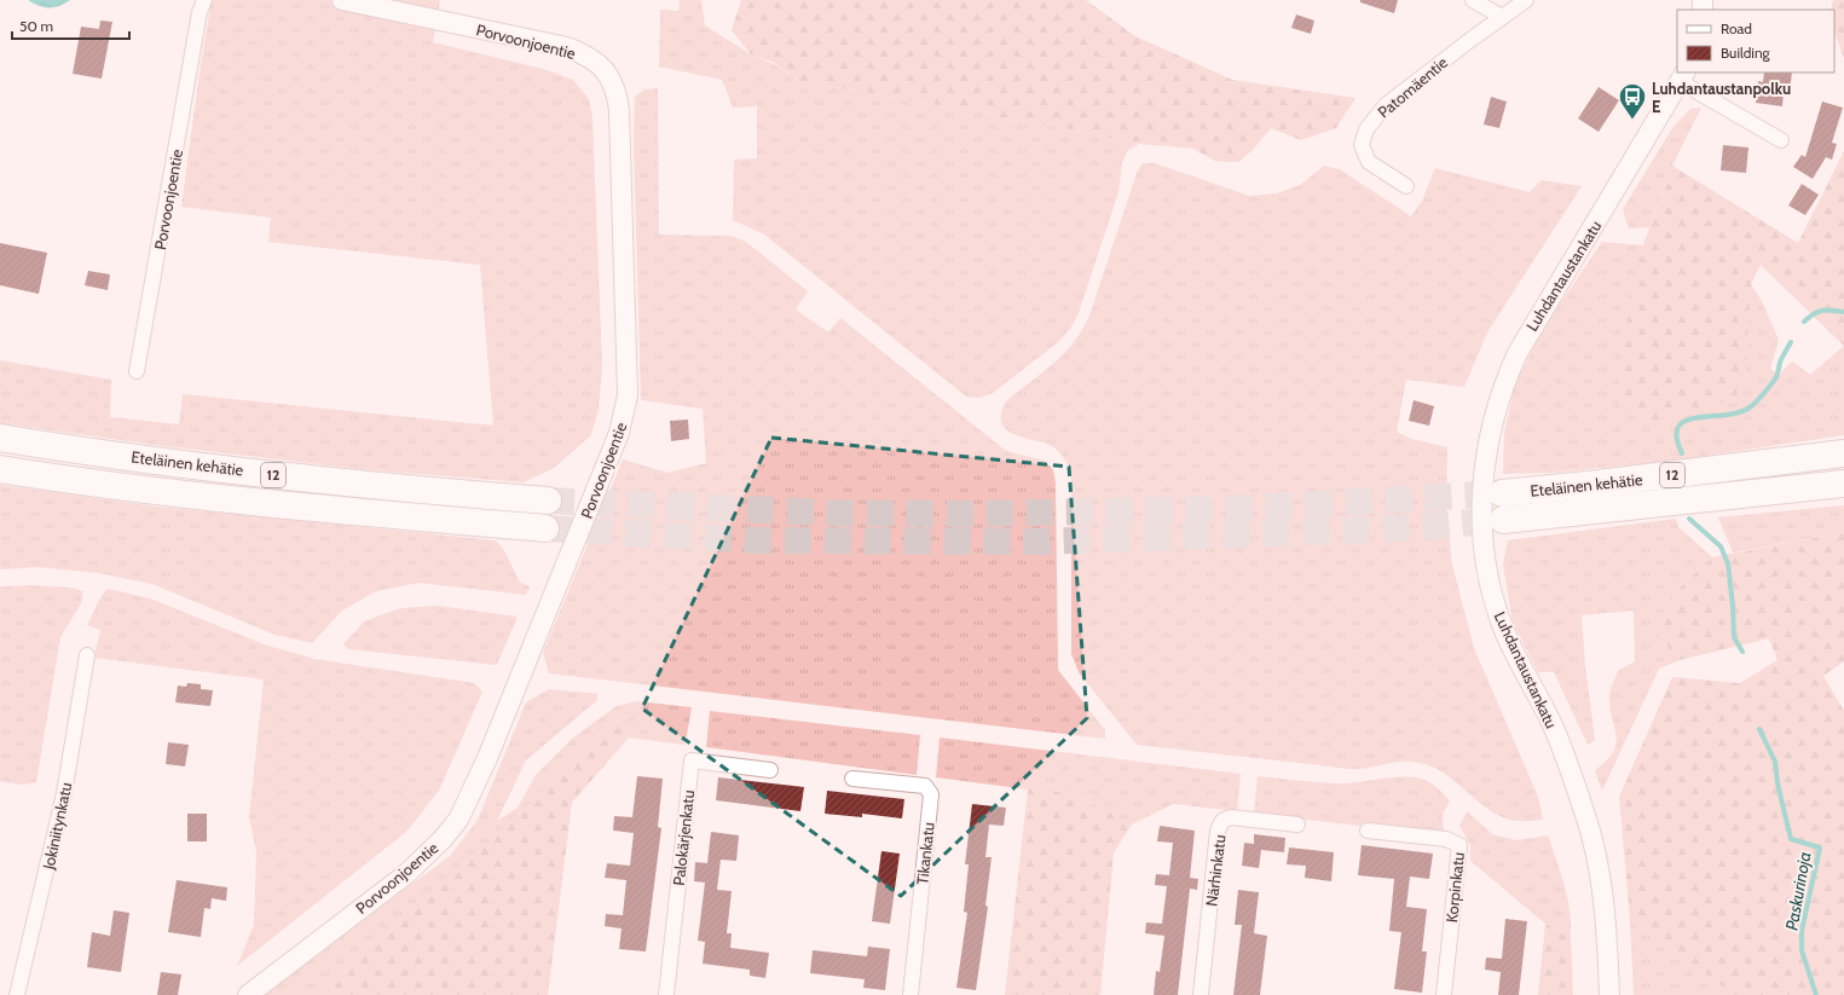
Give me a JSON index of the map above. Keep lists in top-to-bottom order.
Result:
{
  "streets": {
    "highway": ["Eteläinen kehätie", "12"],
    "street": [
      "Porvoonjoentie",
      "Patomäentie",
      "Luhdantaustankatu",
      "Jokiniitynkatu",
      "Palokärjenkatu",
      "Tikankatu",
      "Närhinkatu",
      "Korpinkatu"
    ]
  },
  "water": ["Paskurinoja"],
  "places": {
    "bus stop": ["Luhdantaustanpolku E"]
  },
  "legend": ["Road", "Building"],
  "scale_bar": "50 m"
}
